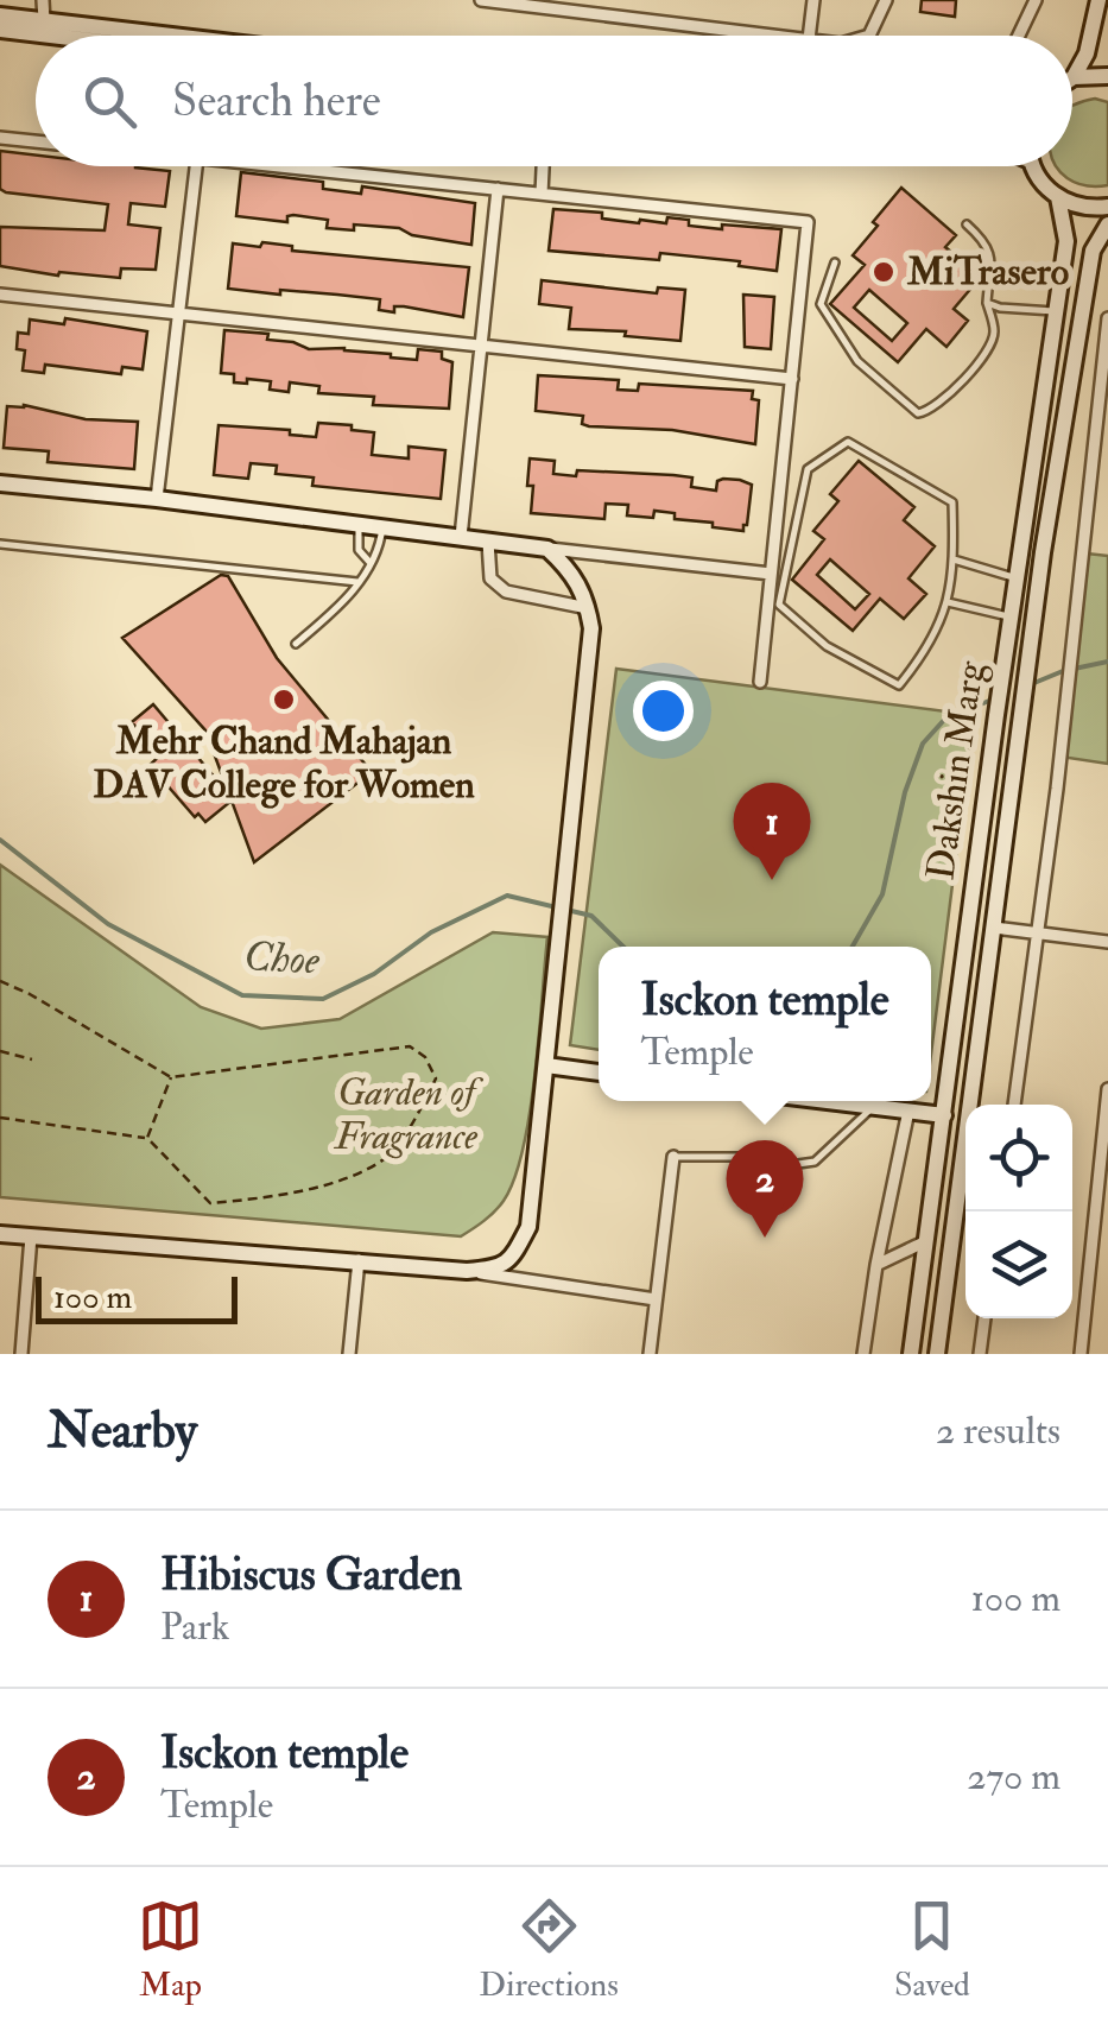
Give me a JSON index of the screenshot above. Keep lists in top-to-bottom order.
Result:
{
  "streets": {
    "main road": ["Dakshin Marg"]
  },
  "water": ["Choe"],
  "parks": ["Garden of Fragrance"],
  "places": ["MiTrasero", "Mehr Chand Mahajan DAV College for Women"],
  "scale_bar": "100 m",
  "page": {
    "search": "Search here",
    "pins": ["1", "2"],
    "popup": ["Isckon temple", "Temple"],
    "scale": "100 m",
    "heading": ["Nearby", "2 results"],
    "list": [
      {
        "mark": "1",
        "name": "Hibiscus Garden",
        "note": "Park",
        "value": "100 m"
      },
      {
        "mark": "2",
        "name": "Isckon temple",
        "note": "Temple",
        "value": "270 m"
      }
    ],
    "nav": ["Map", "Directions", "Saved"]
  }
}
